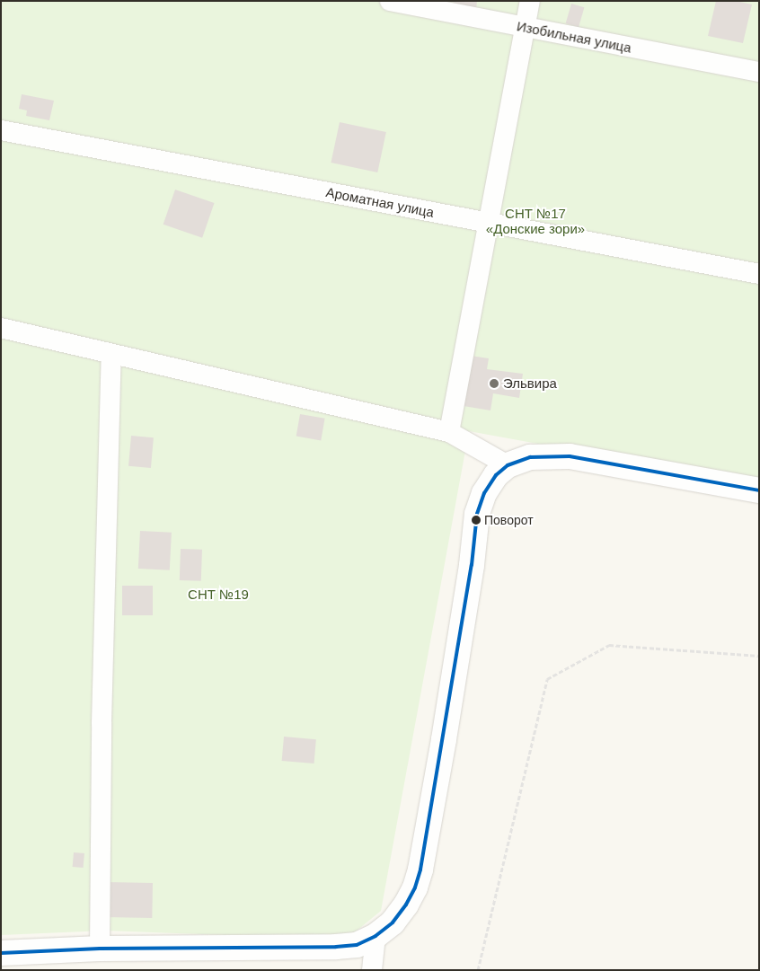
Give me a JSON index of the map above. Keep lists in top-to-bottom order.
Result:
{
  "streets": {
    "street": ["Изобильная улица", "Ароматная улица"]
  },
  "parks": ["СНТ №17 «Донские зори»", "СНТ №19"],
  "places": ["Эльвира", "Поворот"]
}
